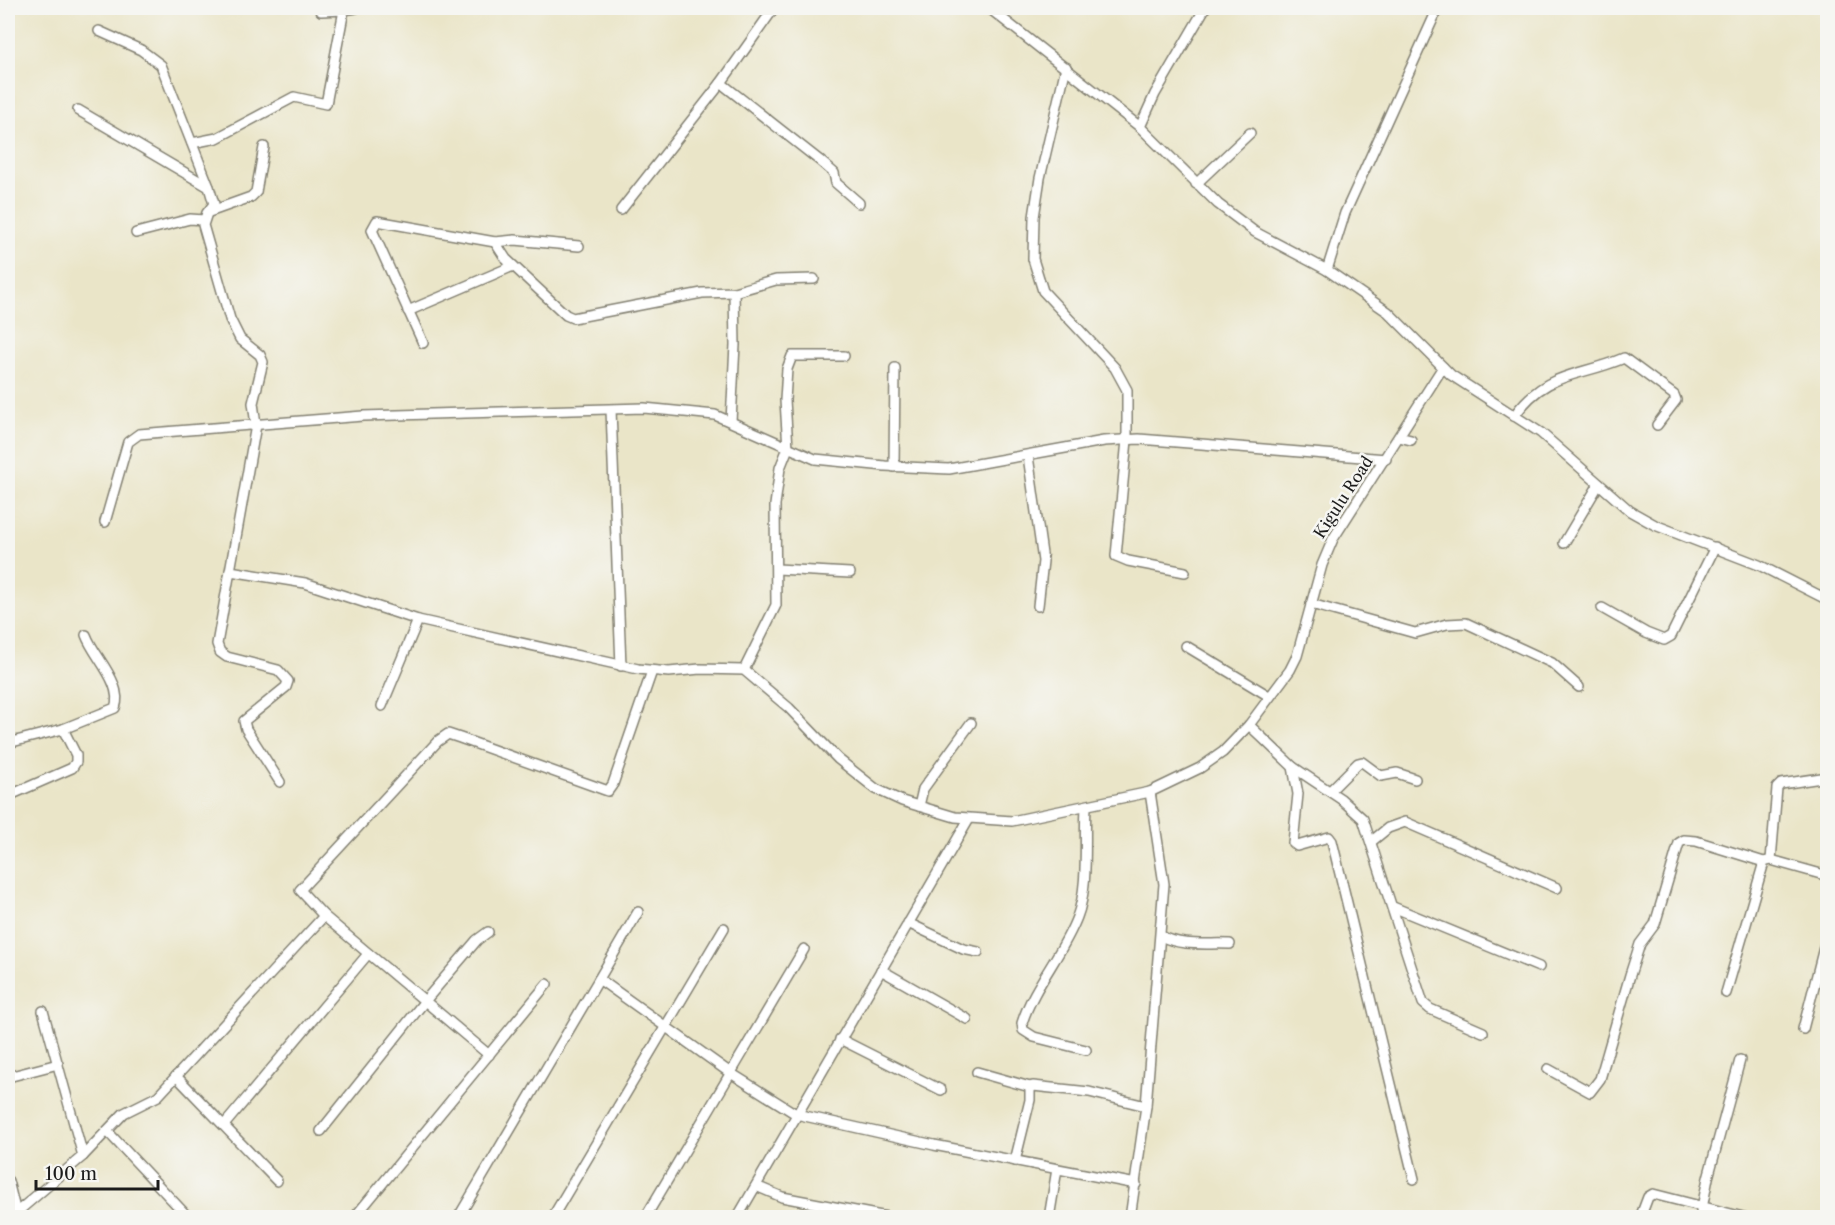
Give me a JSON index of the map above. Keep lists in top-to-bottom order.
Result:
{
  "streets": {
    "street": ["Kigulu Road"]
  },
  "scale_bar": "100 m"
}
